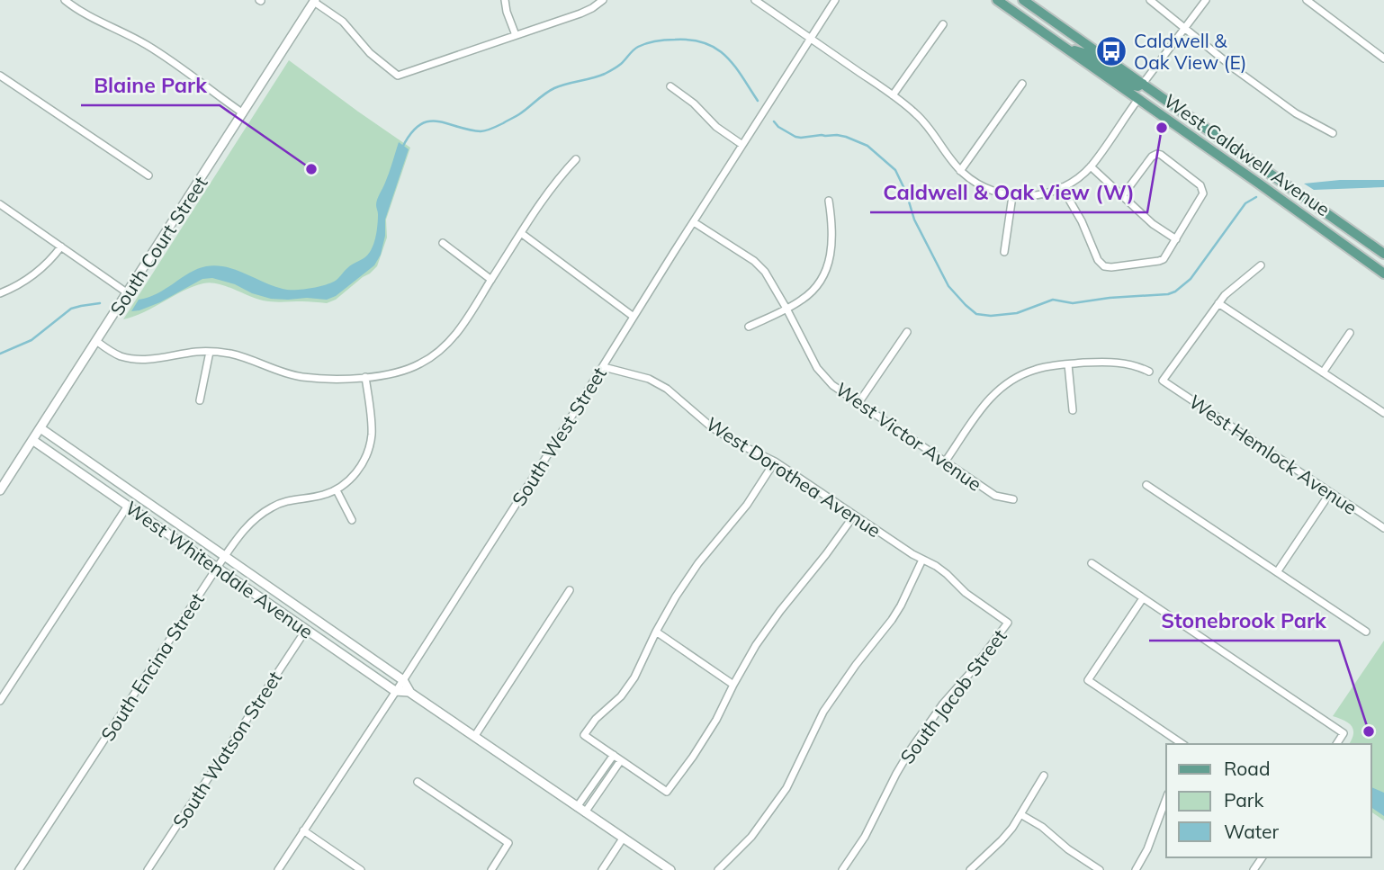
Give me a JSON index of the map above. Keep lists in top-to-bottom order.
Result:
{
  "streets": {
    "main road": ["West Caldwell Avenue"],
    "street": [
      "South Court Street",
      "South West Street",
      "West Victor Avenue",
      "West Hemlock Avenue",
      "West Dorothea Avenue",
      "West Whitendale Avenue",
      "South Encina Street",
      "South Jacob Street",
      "South Watson Street"
    ]
  },
  "crossings": [
    ["South Court Street", "West Whitendale Avenue"],
    ["South West Street", "West Victor Avenue"],
    ["South West Street", "West Dorothea Avenue"],
    ["South West Street", "West Whitendale Avenue"],
    ["West Dorothea Avenue", "South Jacob Street"],
    ["West Whitendale Avenue", "South Encina Street"],
    ["West Whitendale Avenue", "South Watson Street"]
  ],
  "places": {
    "bus stop": ["Caldwell & Oak View (E)"],
    "other": ["Caldwell & Oak View (W)", "Blaine Park", "Stonebrook Park"]
  },
  "legend": ["Road", "Park", "Water"]
}
